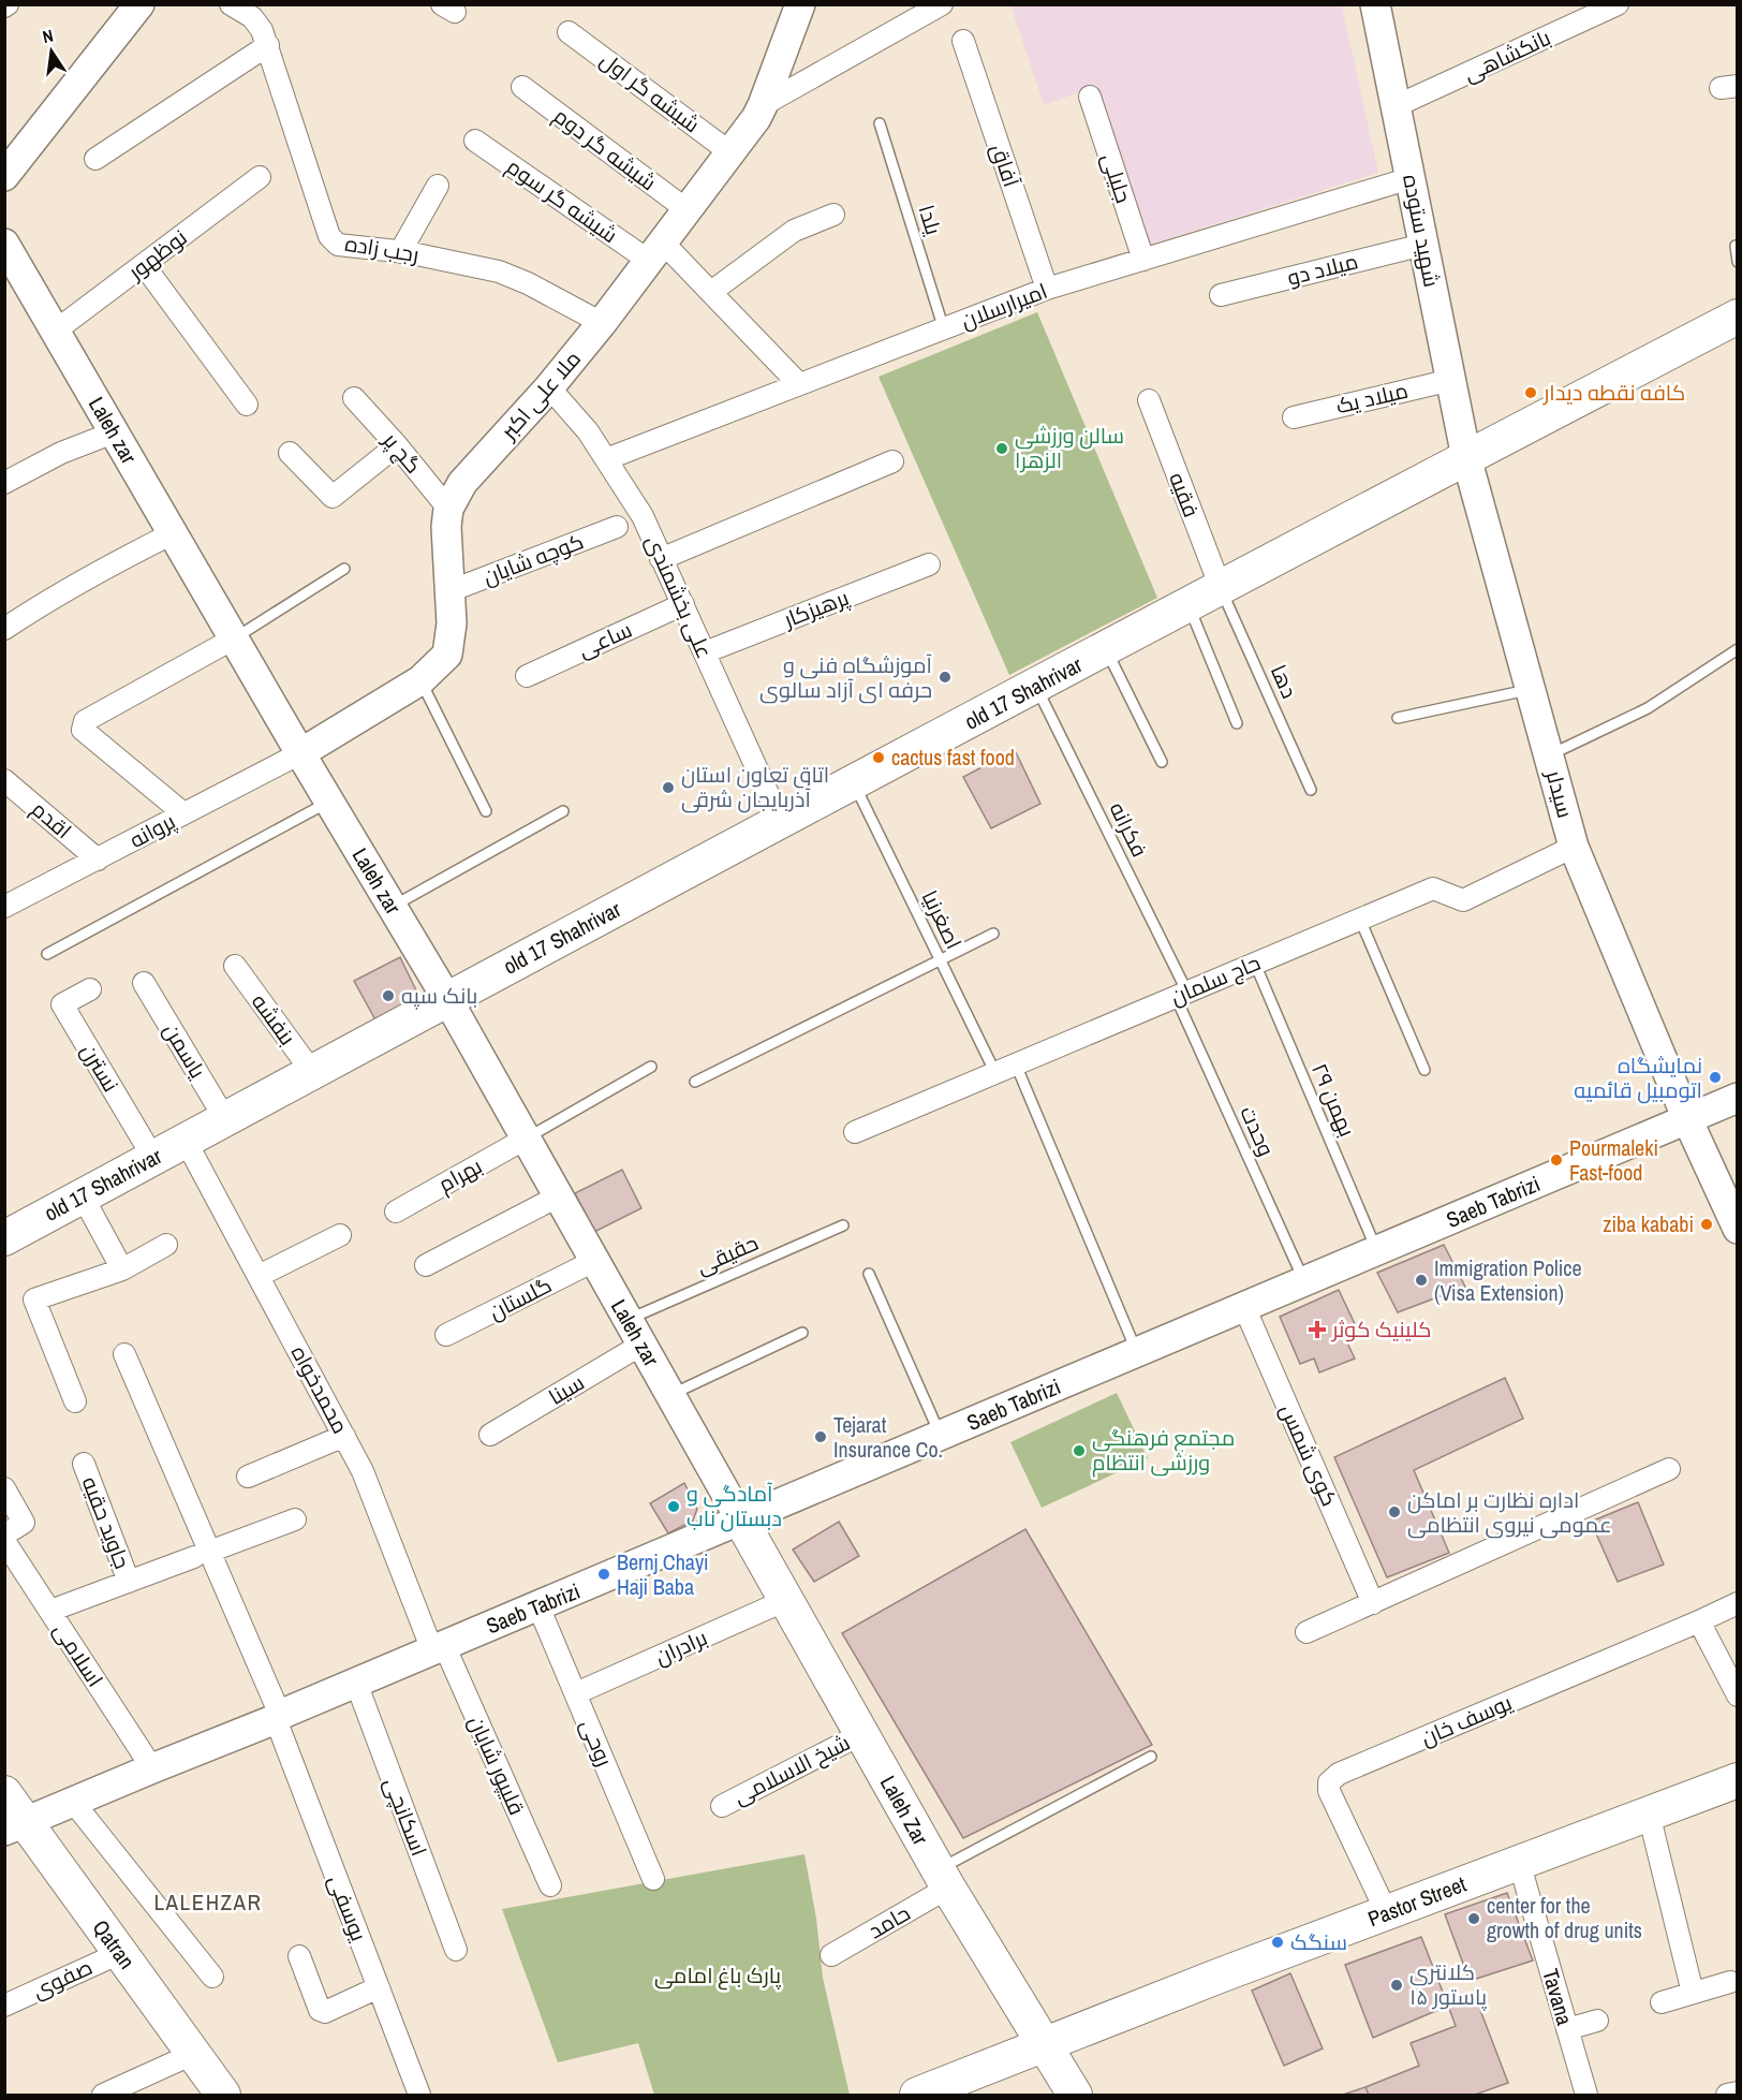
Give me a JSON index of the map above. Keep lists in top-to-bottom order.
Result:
{
  "streets": {
    "main road": [
      "شهید ستوده",
      "ملا علی اکبر",
      "Laleh zar",
      "old 17 Shahrivar",
      "سیدلر",
      "Saeb Tabrizi",
      "Laleh Zar",
      "Pastor Street",
      "Qatran"
    ],
    "street": [
      "بانکشاهی",
      "شیشه گر اول",
      "شیشه گر دوم",
      "آفاق",
      "جلیلی",
      "شیشه گر سوم",
      "رجب زاده",
      "نوظهور",
      "میلاد دو",
      "امیرارسلان",
      "میلاد یک",
      "گچ پر",
      "فقیه",
      "کوچه شایان",
      "علی بخشمندی",
      "پرهیزکار",
      "ساعی",
      "اقدم",
      "پروانه",
      "حاج سلمان",
      "بنفشه",
      "یاسمن",
      "نسترن",
      "بهرام",
      "گلستان",
      "محمدخواه",
      "سینا",
      "کوی شمس",
      "جاوید حقیه",
      "برادران",
      "اسلامی",
      "یوسف خان",
      "روحی",
      "قلیپور شایان",
      "شیخ الاسلامی",
      "اسکانچی",
      "یوسفی",
      "حامد",
      "صفوی",
      "Tavana"
    ],
    "lane": [
      "یلدا",
      "دها",
      "فکرانه",
      "اصغرنیا",
      "۲۹ بهمن",
      "وحدت",
      "حقیقی"
    ]
  },
  "crossings": [
    ["بانکشاهی", "شهید ستوده"],
    ["شیشه گر اول", "ملا علی اکبر"],
    ["شیشه گر دوم", "ملا علی اکبر"],
    ["آفاق", "امیرارسلان"],
    ["جلیلی", "امیرارسلان"],
    ["شیشه گر سوم", "امیرارسلان"],
    ["شیشه گر سوم", "ملا علی اکبر"],
    ["یلدا", "امیرارسلان"],
    ["شهید ستوده", "میلاد دو"],
    ["شهید ستوده", "امیرارسلان"],
    ["شهید ستوده", "میلاد یک"],
    ["شهید ستوده", "old 17 Shahrivar"],
    ["شهید ستوده", "سیدلر"],
    ["رجب زاده", "ملا علی اکبر"],
    ["نوظهور", "Laleh zar"],
    ["امیرارسلان", "علی بخشمندی"],
    ["ملا علی اکبر", "Laleh zar"],
    ["ملا علی اکبر", "گچ پر"],
    ["ملا علی اکبر", "کوچه شایان"],
    ["ملا علی اکبر", "علی بخشمندی"],
    ["ملا علی اکبر", "پروانه"],
    ["Laleh zar", "old 17 Shahrivar"],
    ["Laleh zar", "پروانه"],
    ["Laleh zar", "بهرام"],
    ["Laleh zar", "Saeb Tabrizi"],
    ["Laleh zar", "حقیقی"],
    ["Laleh zar", "گلستان"],
    ["Laleh zar", "سینا"],
    ["Laleh zar", "Laleh Zar"],
    ["فقیه", "دها"],
    ["فقیه", "old 17 Shahrivar"],
    ["علی بخشمندی", "پرهیزکار"],
    ["علی بخشمندی", "ساعی"],
    ["علی بخشمندی", "old 17 Shahrivar"],
    ["دها", "old 17 Shahrivar"],
    ["old 17 Shahrivar", "سیدلر"],
    ["old 17 Shahrivar", "فکرانه"],
    ["old 17 Shahrivar", "اصغرنیا"],
    ["old 17 Shahrivar", "بنفشه"],
    ["old 17 Shahrivar", "یاسمن"],
    ["old 17 Shahrivar", "نسترن"],
    ["old 17 Shahrivar", "محمدخواه"],
    ["سیدلر", "حاج سلمان"],
    ["سیدلر", "Saeb Tabrizi"],
    ["اقدم", "پروانه"],
    ["فکرانه", "حاج سلمان"],
    ["فکرانه", "وحدت"],
    ["اصغرنیا", "حاج سلمان"],
    ["حاج سلمان", "۲۹ بهمن"],
    ["حاج سلمان", "وحدت"],
    ["۲۹ بهمن", "Saeb Tabrizi"],
    ["وحدت", "Saeb Tabrizi"],
    ["Saeb Tabrizi", "محمدخواه"],
    ["Saeb Tabrizi", "کوی شمس"],
    ["Saeb Tabrizi", "اسلامی"],
    ["Saeb Tabrizi", "روحی"],
    ["Saeb Tabrizi", "قلیپور شایان"],
    ["Saeb Tabrizi", "Laleh Zar"],
    ["Saeb Tabrizi", "اسکانچی"],
    ["Saeb Tabrizi", "یوسفی"],
    ["Saeb Tabrizi", "Qatran"],
    ["حقیقی", "سینا"],
    ["محمدخواه", "قلیپور شایان"],
    ["برادران", "روحی"],
    ["برادران", "Laleh Zar"],
    ["یوسف خان", "Pastor Street"],
    ["شیخ الاسلامی", "Laleh Zar"],
    ["Laleh Zar", "Pastor Street"],
    ["Laleh Zar", "حامد"],
    ["Pastor Street", "Tavana"],
    ["Qatran", "صفوی"]
  ],
  "districts": ["LALEHZAR"],
  "parks": ["پارک باغ امامی"],
  "places": {
    "other": [
      "کافه نقطه دیدار",
      "سالن ورزشی الزهرا",
      "آموزشگاه فنی و حرفه ای آزاد سالوی",
      "cactus fast food",
      "اتاق تعاون استان آذربایجان شرقی",
      "بانک سپه",
      "نمایشگاه اتومبیل قائمیه",
      "Pourmaleki Fast-food",
      "ziba kababi",
      "Immigration Police (Visa Extension)",
      "Tejarat Insurance Co.",
      "مجتمع فرهنگی ورزشی انتظام",
      "آمادگی و دبستان ناب",
      "اداره نظارت بر اماکن عمومی نیروی انتظامی",
      "Bernj Chayi Haji Baba",
      "center for the growth of drug units",
      "سنگک",
      "کلانتری ۱۵ پاستور"
    ],
    "health": ["کلینیک کوثر"]
  },
  "north": "top"
}
